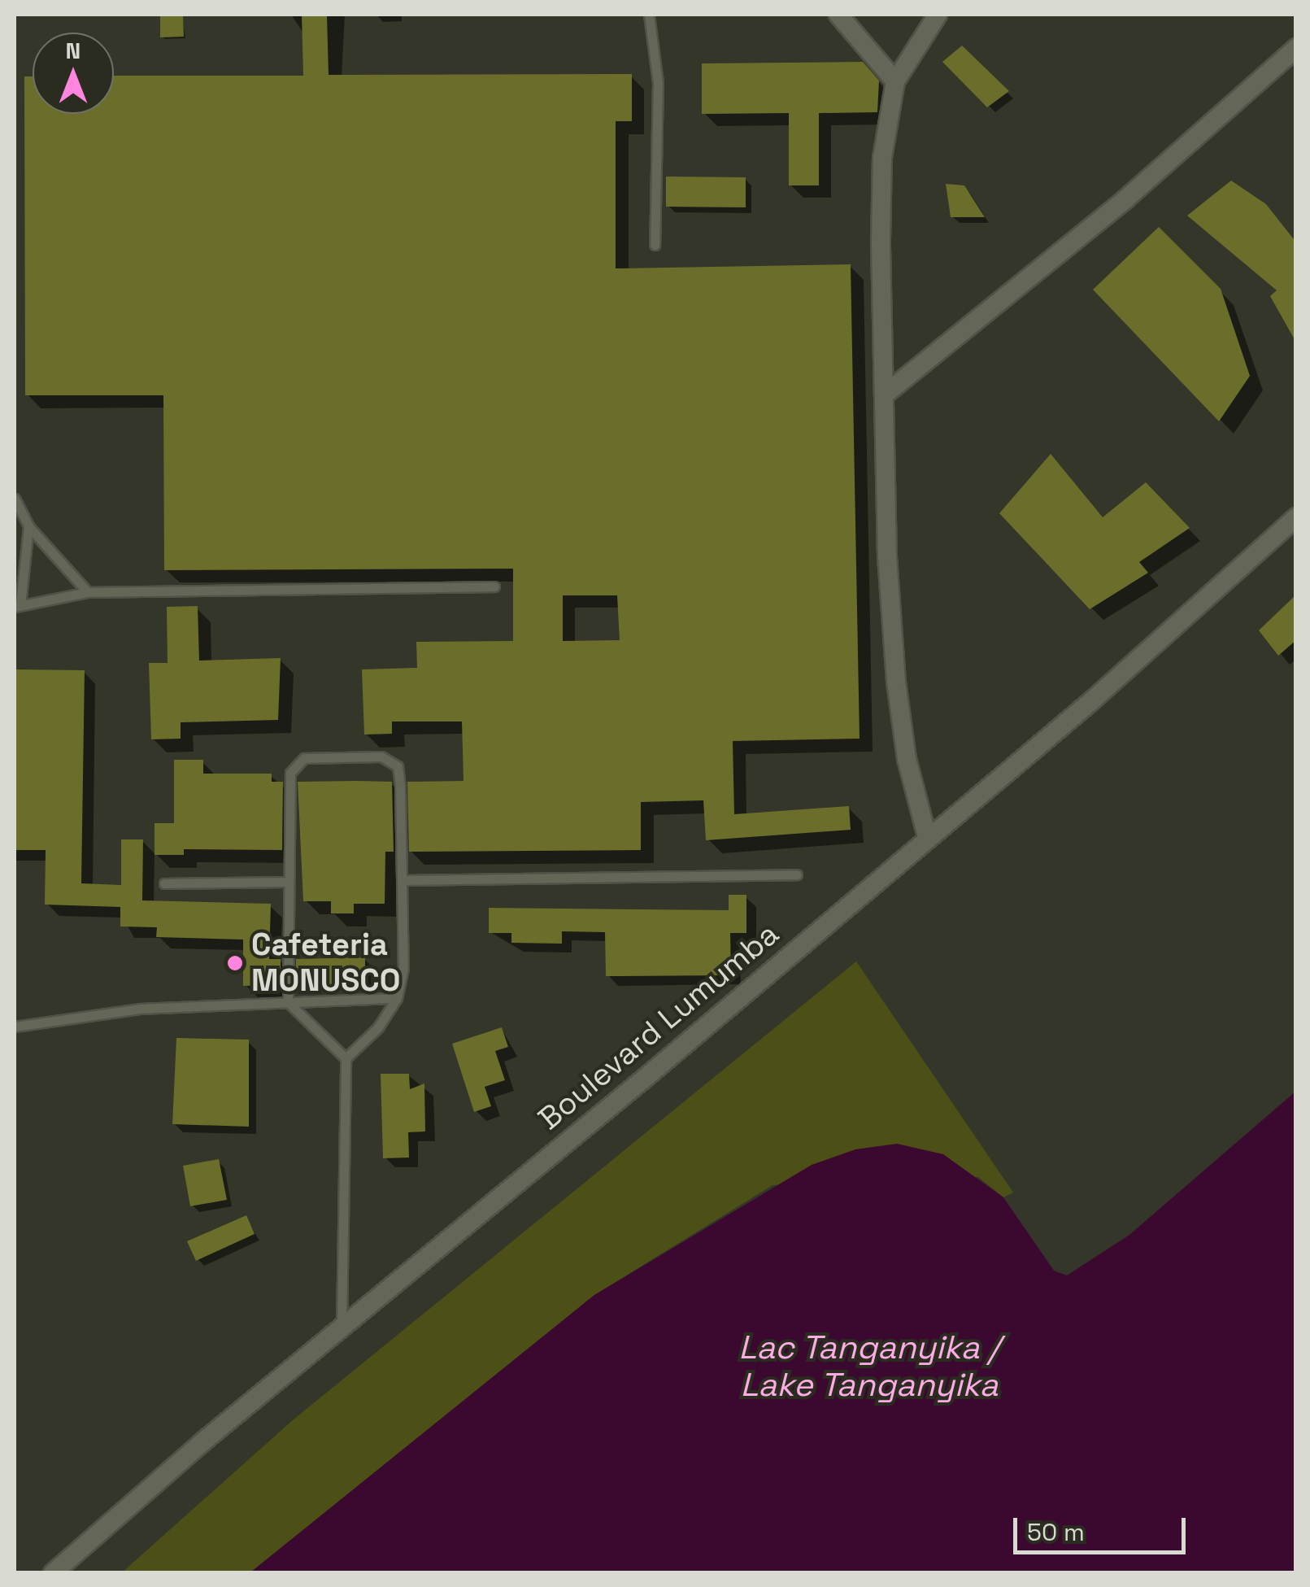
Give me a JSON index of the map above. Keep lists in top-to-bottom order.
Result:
{
  "streets": {
    "street": ["Boulevard Lumumba"]
  },
  "water": ["Lac Tanganyika / Lake Tanganyika"],
  "places": ["Cafeteria MONUSCO"],
  "scale_bar": "50 m",
  "north": "top"
}
